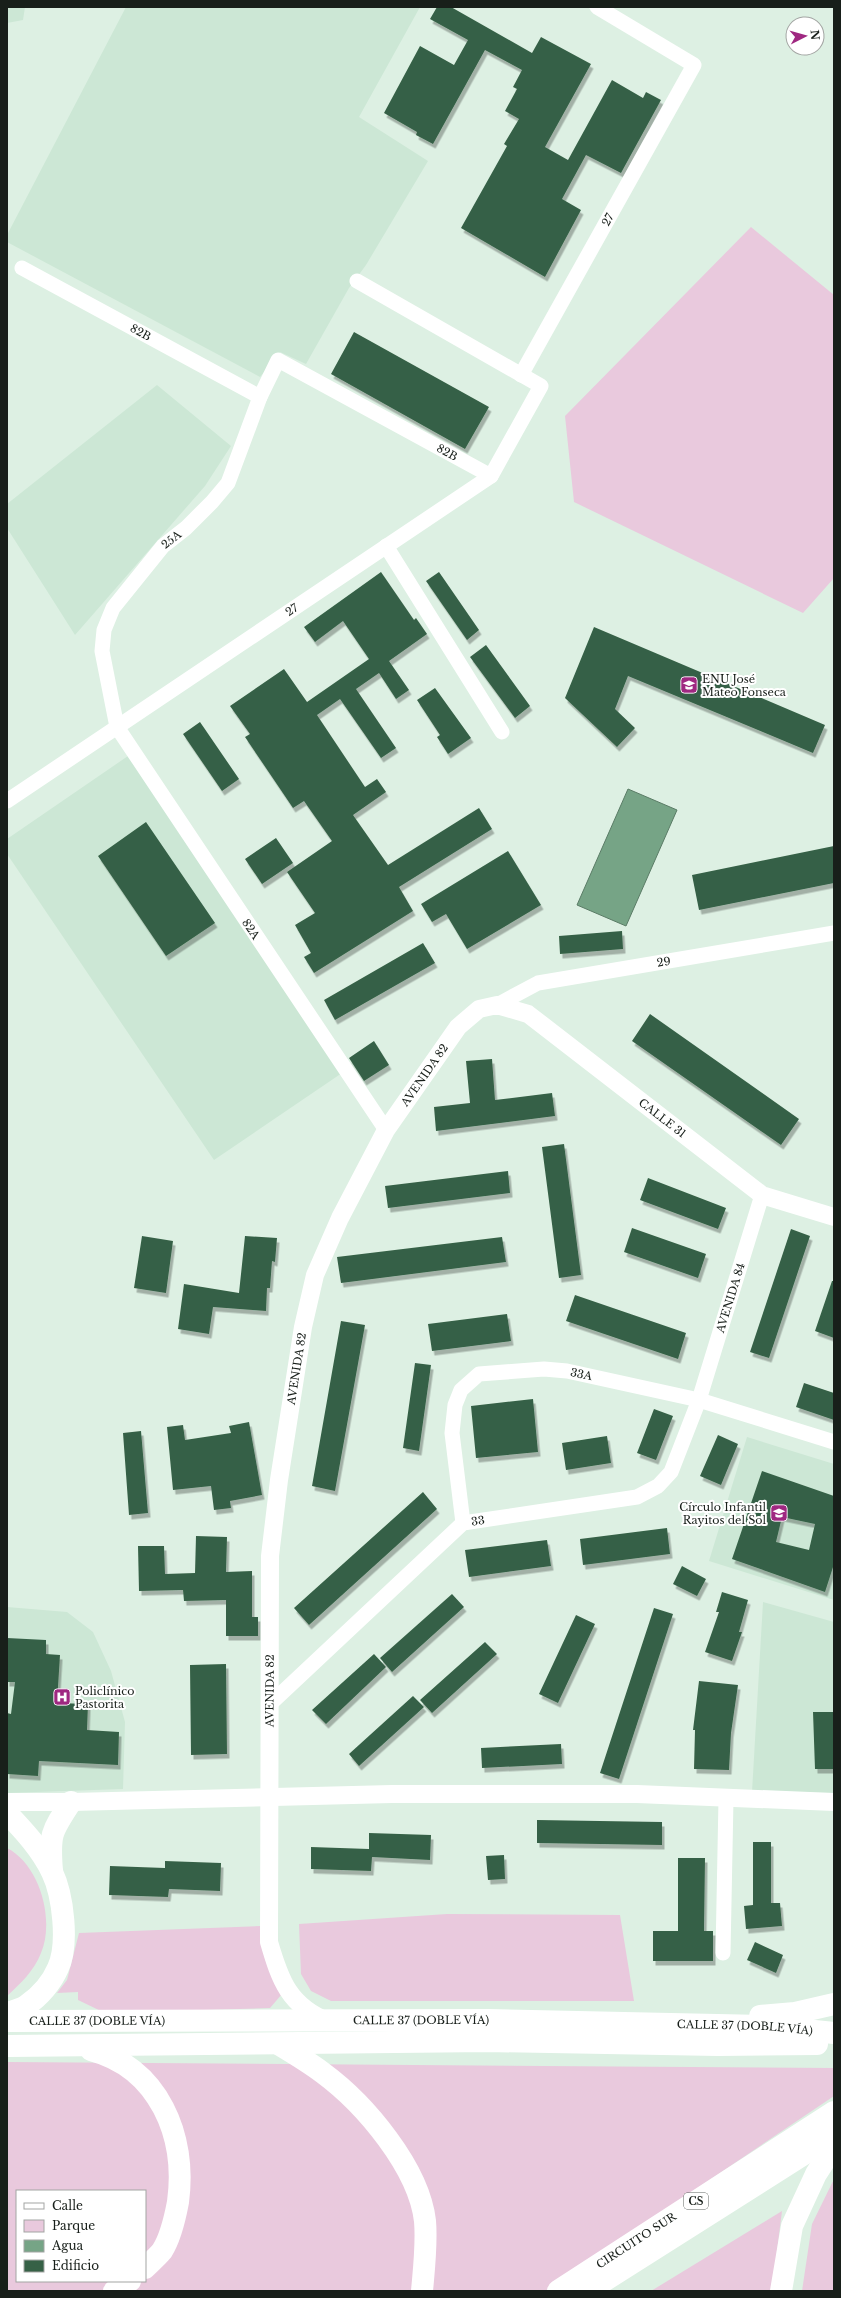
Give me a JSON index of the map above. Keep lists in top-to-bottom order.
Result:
{
  "streets": {
    "highway": ["CALLE 37 (DOBLE VÍA)", "CS", "CIRCUITO SUR"],
    "street": [
      "27",
      "82B",
      "25A",
      "82A",
      "29",
      "AVENIDA 82",
      "CALLE 31",
      "AVENIDA 84",
      "33A",
      "33"
    ]
  },
  "crossings": [
    ["27", "82B"],
    ["27", "25A"],
    ["27", "82A"],
    ["82B", "25A"],
    ["25A", "82A"],
    ["82A", "AVENIDA 82"],
    ["29", "AVENIDA 82"],
    ["29", "CALLE 31"],
    ["AVENIDA 82", "CALLE 31"],
    ["AVENIDA 82", "33"],
    ["AVENIDA 82", "CALLE 37 (DOBLE VÍA)"],
    ["CALLE 31", "AVENIDA 84"],
    ["AVENIDA 84", "33A"],
    ["AVENIDA 84", "33"],
    ["33A", "33"]
  ],
  "places": {
    "school or university": ["ENU José Mateo Fonseca", "Círculo Infantil Rayitos del Sol"],
    "hospital": ["Policlínico Pastorita"]
  },
  "legend": [
    "Calle",
    "Parque",
    "Agua",
    "Edificio"
  ],
  "north": "right"
}
